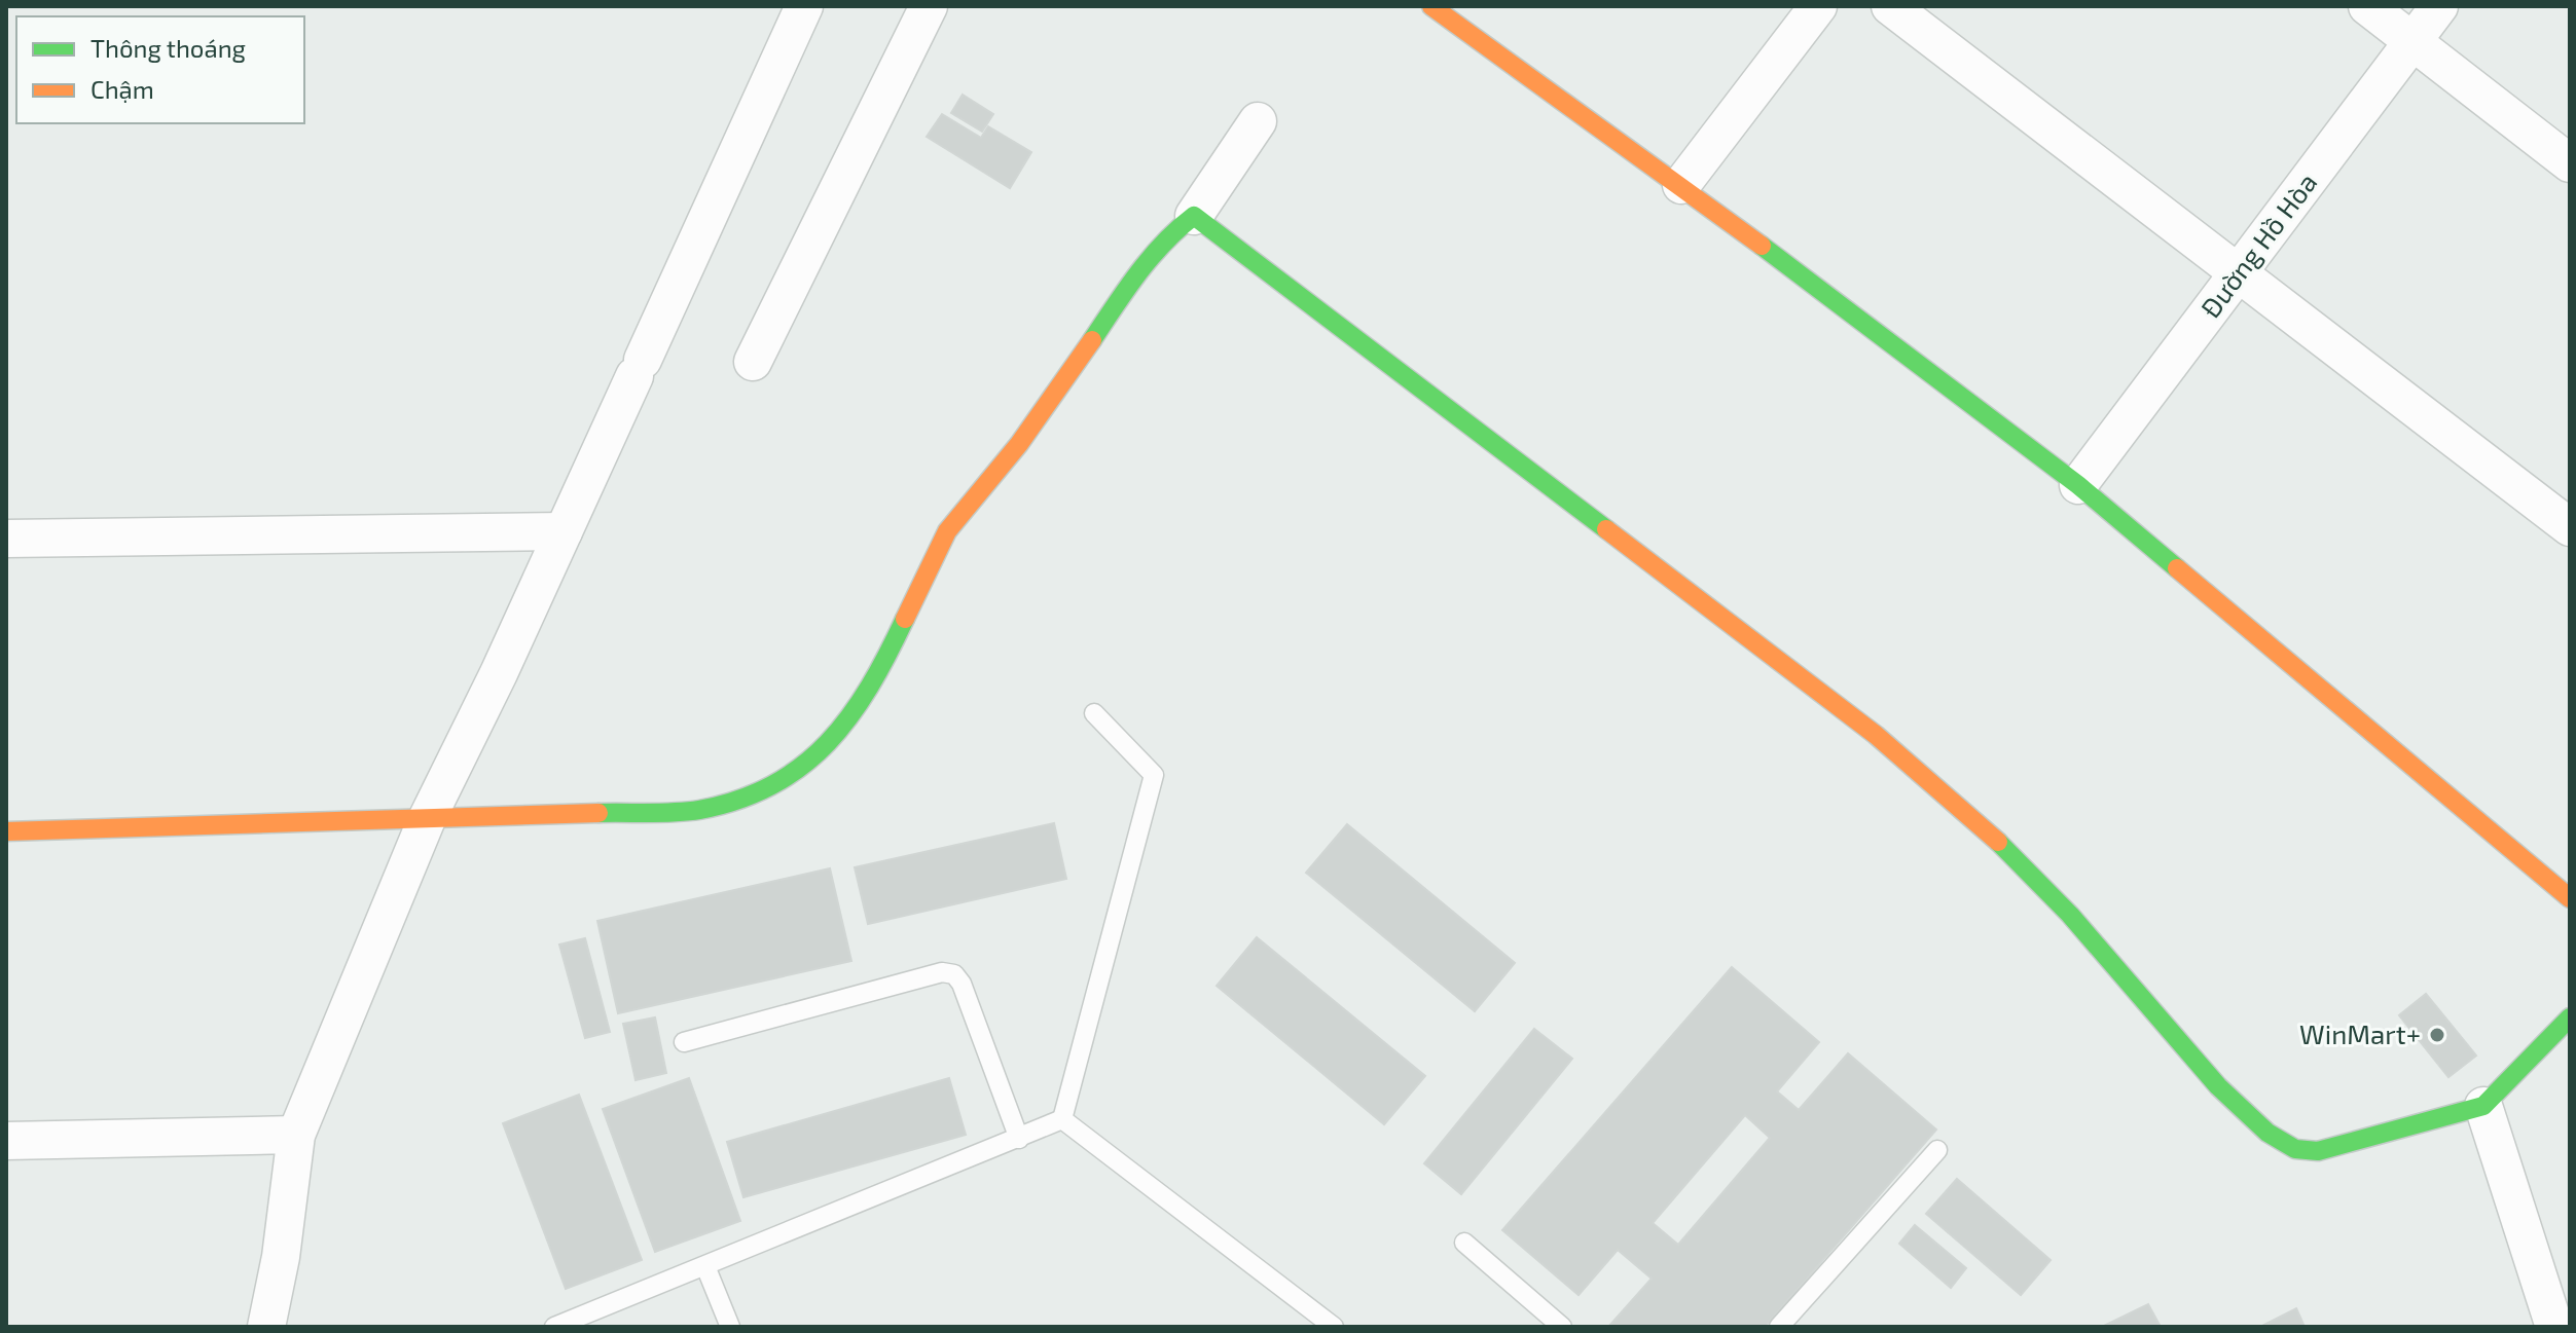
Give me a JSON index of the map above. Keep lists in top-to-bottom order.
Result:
{
  "streets": {
    "street": ["Đường Hồ Hòa"]
  },
  "places": ["WinMart+"],
  "legend": ["Thông thoáng", "Chậm"]
}
